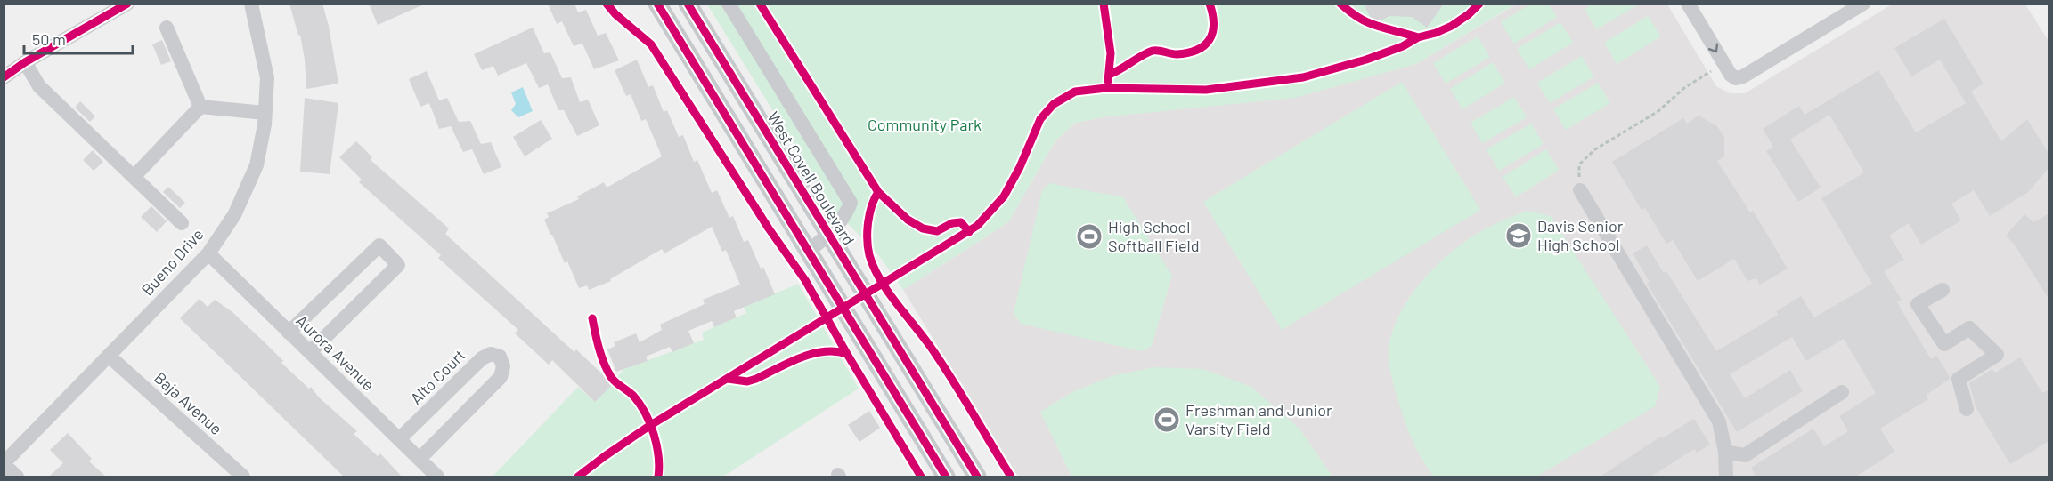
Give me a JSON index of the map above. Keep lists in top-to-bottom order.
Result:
{
  "streets": {
    "main road": ["West Covell Boulevard"],
    "street": [
      "Bueno Drive",
      "Aurora Avenue",
      "Alto Court",
      "Baja Avenue"
    ]
  },
  "crossings": [
    ["Bueno Drive", "Aurora Avenue"],
    ["Bueno Drive", "Baja Avenue"],
    ["Aurora Avenue", "Alto Court"]
  ],
  "parks": ["Community Park"],
  "places": {
    "school or university": ["Davis Senior High School"],
    "sports": ["High School Softball Field", "Freshman and Junior Varsity Field"]
  },
  "scale_bar": "50 m"
}
